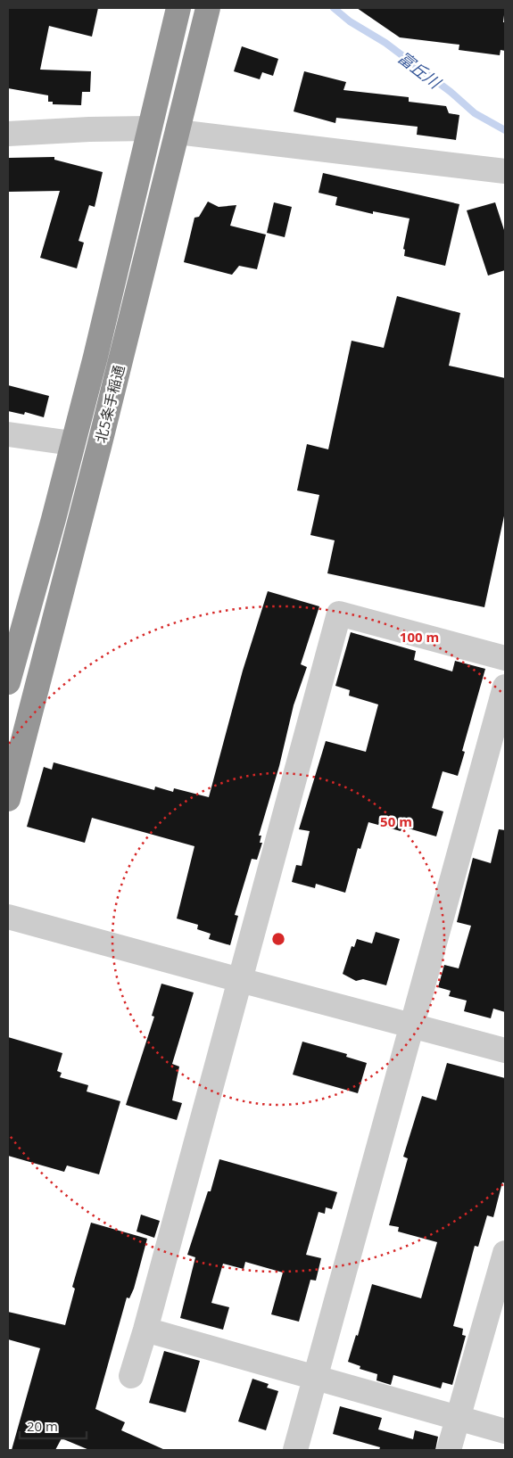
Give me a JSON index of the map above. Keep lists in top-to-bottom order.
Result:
{
  "streets": {
    "highway": ["北5条手稲通"]
  },
  "water": ["富丘川"],
  "scale_bar": "20 m",
  "rings": ["100 m", "50 m"]
}
